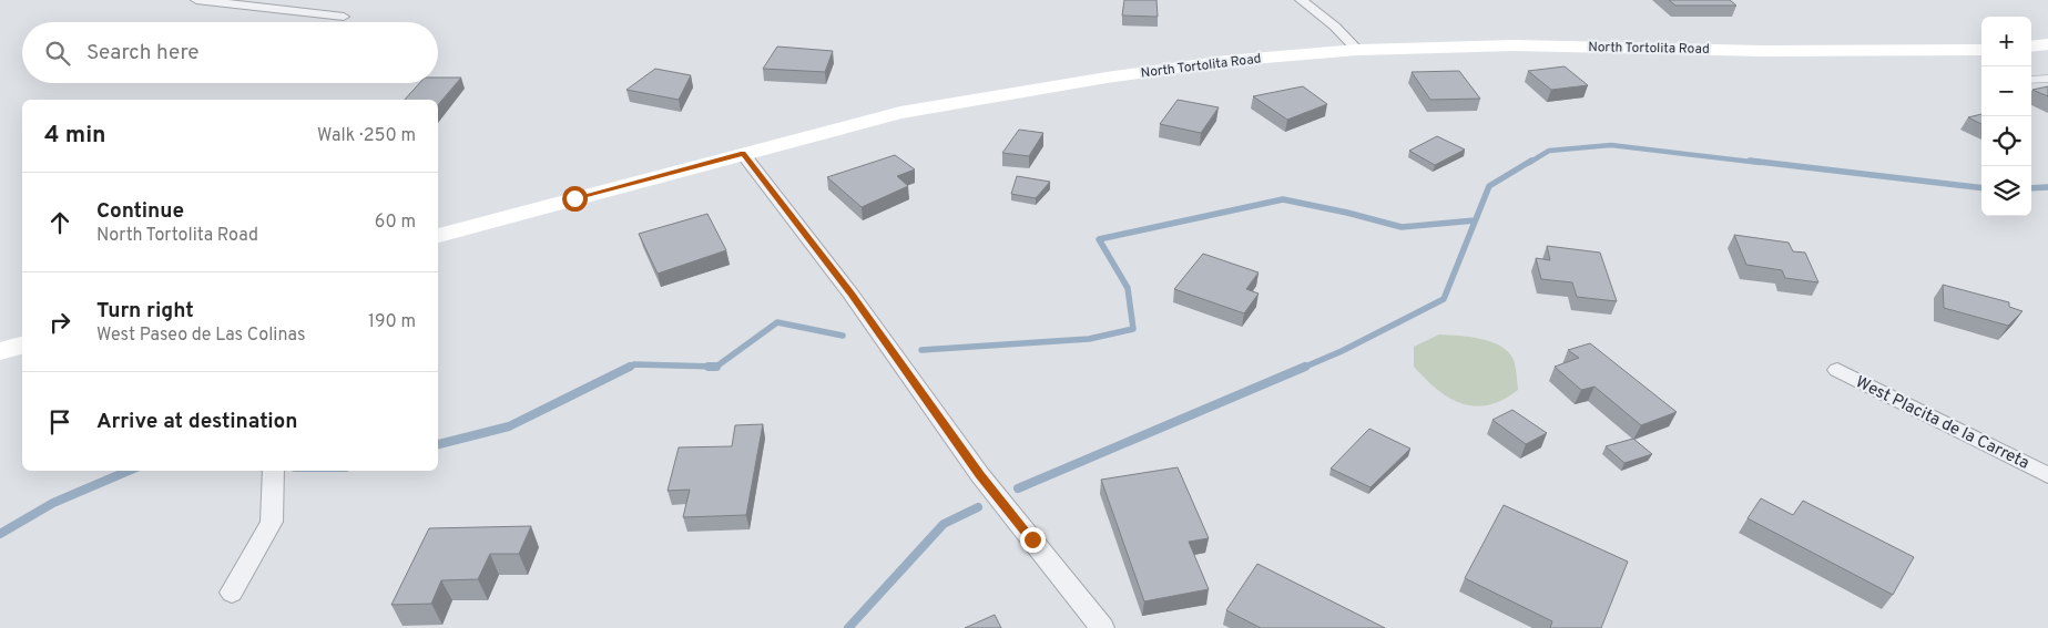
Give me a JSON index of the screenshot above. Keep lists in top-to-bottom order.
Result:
{
  "streets": {
    "street": ["North Tortolita Road", "West Placita de la Carreta"]
  },
  "page": {
    "map_buttons": ["+", "−"],
    "search": "Search here",
    "heading": ["4 min", "Walk · 250 m"],
    "list": [
      ["Continue", "North Tortolita Road", "60 m"],
      ["Turn right", "West Paseo de Las Colinas", "190 m"],
      "Arrive at destination"
    ]
  }
}
